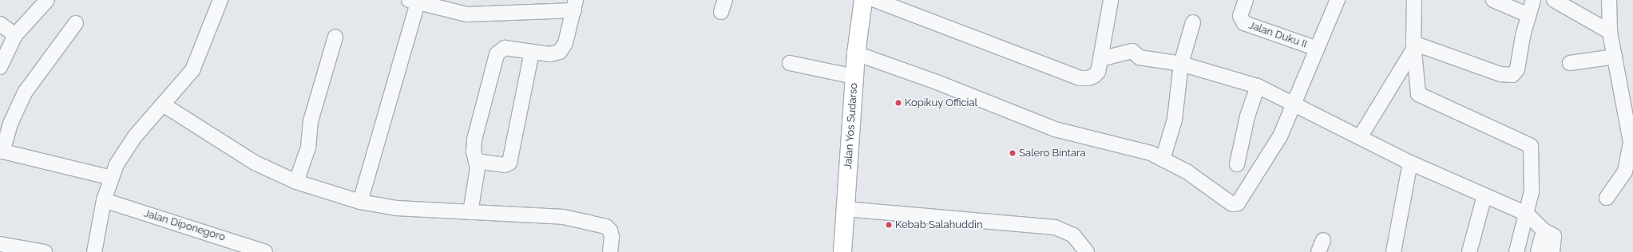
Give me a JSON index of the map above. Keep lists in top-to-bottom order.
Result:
{
  "streets": {
    "highway": ["Jalan Yos Sudarso"],
    "street": ["Jalan Duku II", "Jalan Diponegoro"]
  },
  "places": ["Kopikuy Official", "Salero Bintara", "Kebab Salahuddin"]
}
